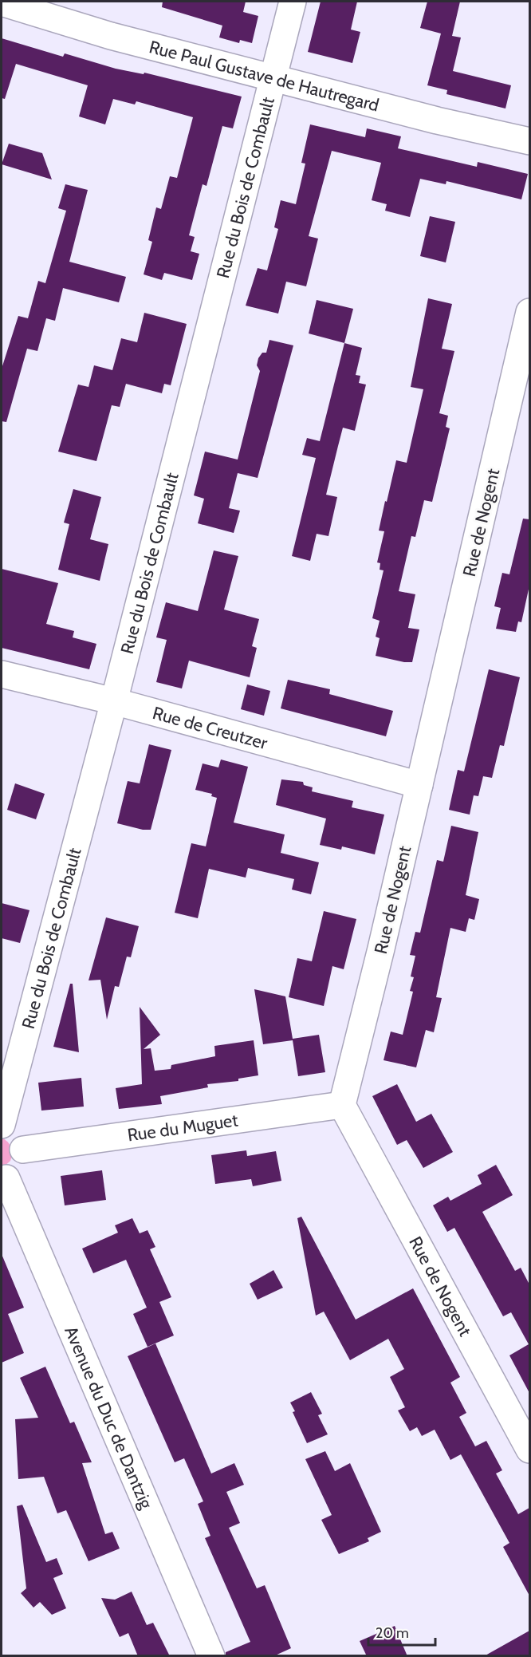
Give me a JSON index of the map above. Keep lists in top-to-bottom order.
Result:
{
  "streets": {
    "street": [
      "Rue Paul Gustave de Hautregard",
      "Rue du Bois de Combault",
      "Rue de Nogent",
      "Rue de Creutzer",
      "Rue du Muguet",
      "Avenue du Duc de Dantzig"
    ]
  },
  "crossings": [
    ["Rue Paul Gustave de Hautregard", "Rue du Bois de Combault"],
    ["Rue du Bois de Combault", "Rue de Creutzer"],
    ["Rue de Nogent", "Rue de Creutzer"],
    ["Rue de Nogent", "Rue du Muguet"]
  ],
  "scale_bar": "20 m"
}
